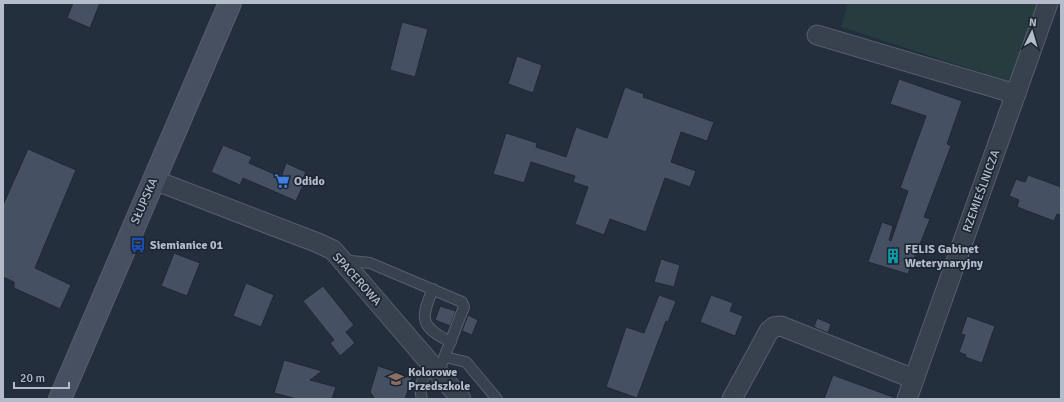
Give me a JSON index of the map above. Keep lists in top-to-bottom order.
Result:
{
  "streets": {
    "main road": ["SŁUPSKA"],
    "street": ["RZEMIEŚLNICZA", "SPACEROWA"]
  },
  "crossings": [
    ["SŁUPSKA", "SPACEROWA"]
  ],
  "places": {
    "supermarket": ["Odido"],
    "bus stop": ["Siemianice 01"],
    "building": ["FELIS Gabinet Weterynaryjny"],
    "school or university": ["Kolorowe Przedszkole"]
  },
  "scale_bar": "20 m",
  "north": "top"
}
